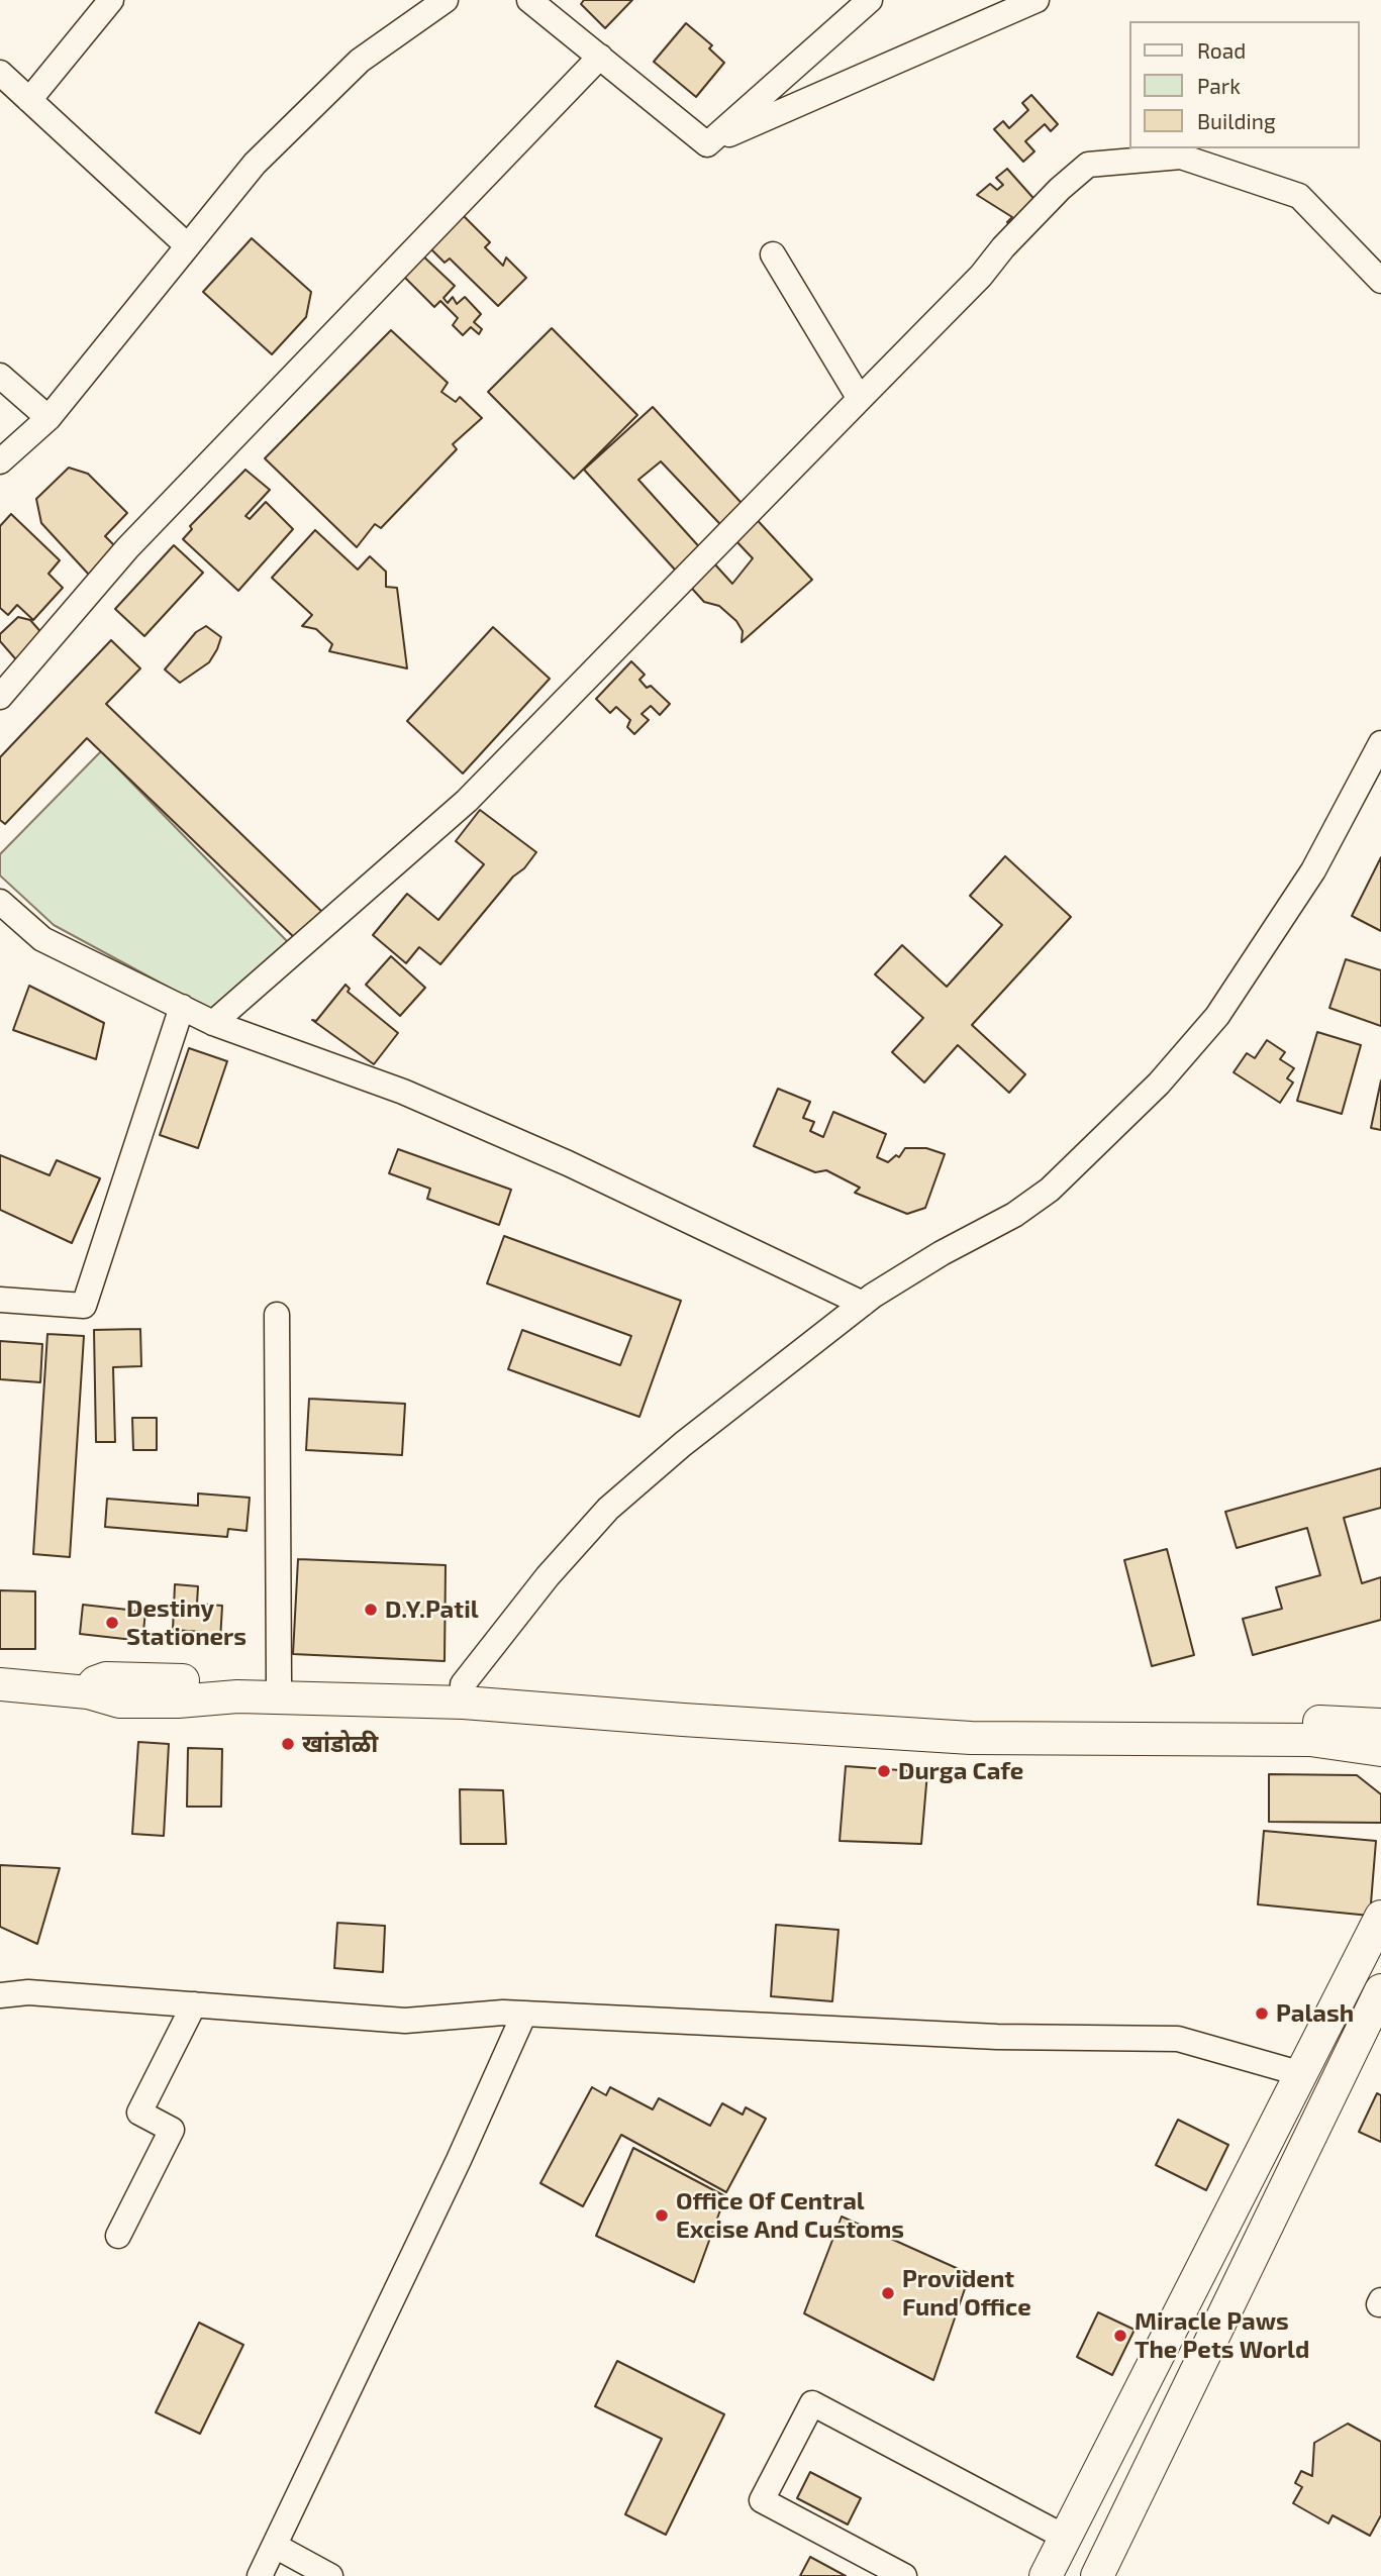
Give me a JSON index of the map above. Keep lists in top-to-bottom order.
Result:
{
  "places": [
    "D.Y.Patil",
    "Destiny Stationers",
    "खांडोळी",
    "Durga Cafe",
    "Palash",
    "Office Of Central Excise And Customs",
    "Provident Fund Office",
    "Miracle Paws The Pets World"
  ],
  "legend": ["Road", "Park", "Building"]
}
